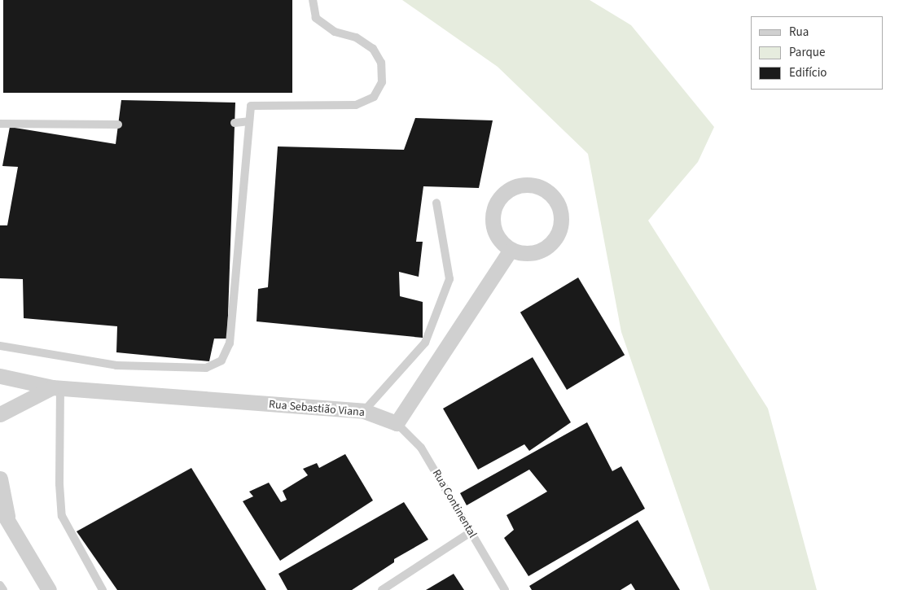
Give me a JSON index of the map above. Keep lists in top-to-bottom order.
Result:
{
  "streets": {
    "street": ["Rua Sebastião Viana"],
    "lane": ["Rua Continental"]
  },
  "crossings": [
    ["Rua Sebastião Viana", "Rua Continental"]
  ],
  "legend": ["Rua", "Parque", "Edifício"]
}
